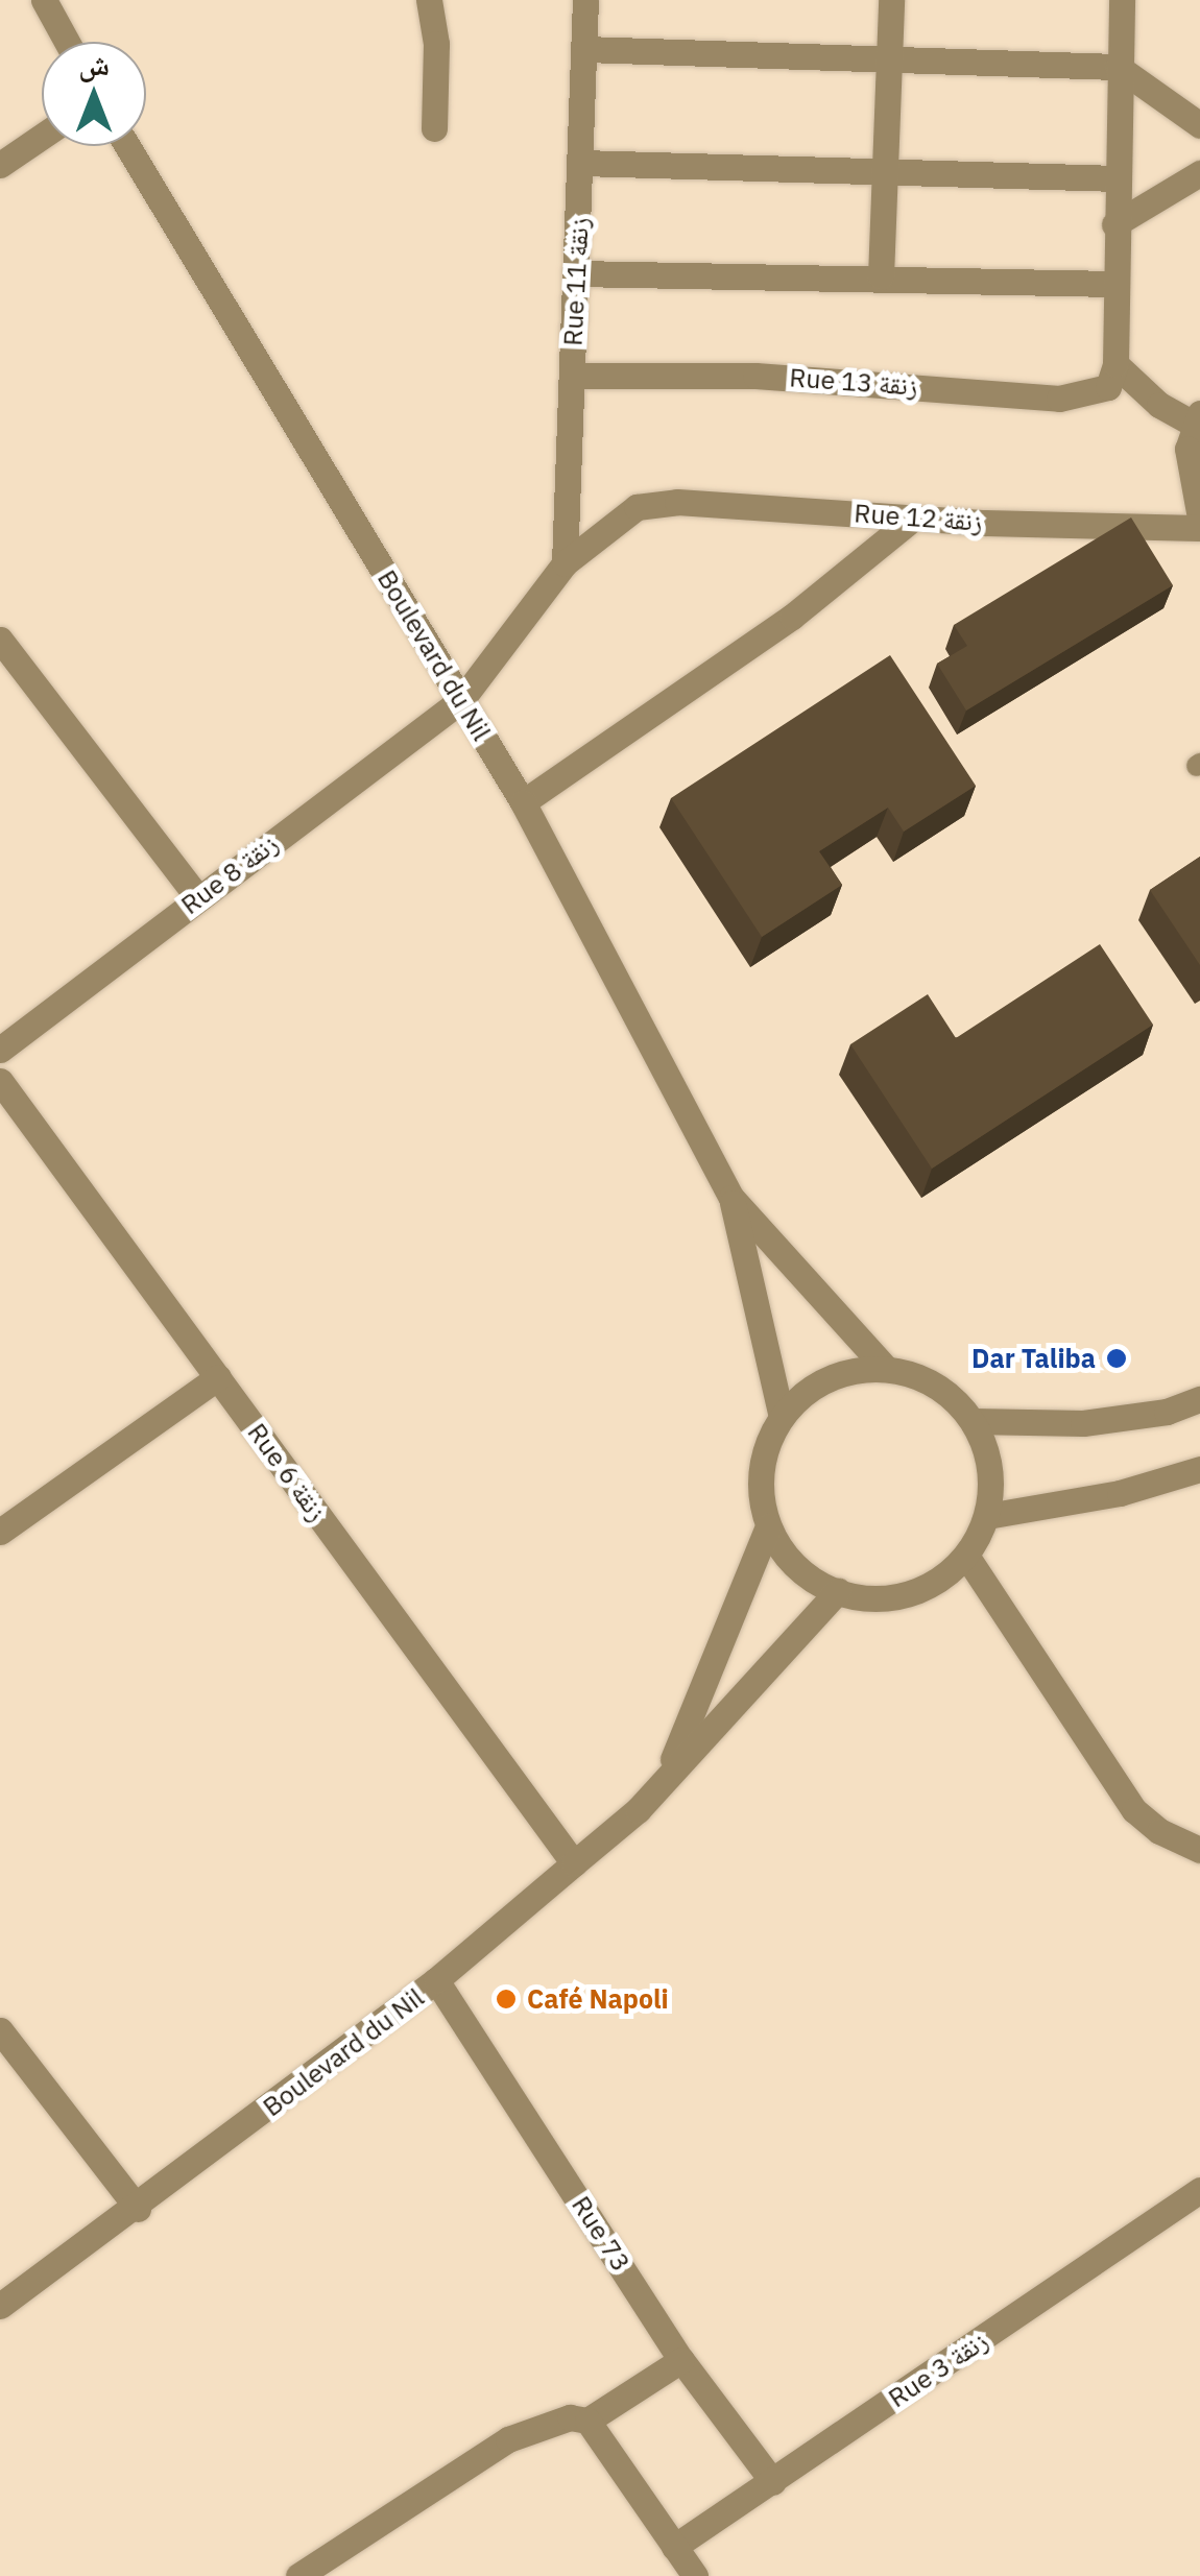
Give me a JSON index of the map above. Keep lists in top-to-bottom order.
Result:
{
  "streets": {
    "street": [
      "Rue 11 زنقة",
      "Rue 13 زنقة",
      "Rue 12 زنقة",
      "Boulevard du Nil",
      "Rue 8 زنقة",
      "Rue 6 زنقة",
      "Rue 73",
      "Rue 3 زنقة"
    ]
  },
  "crossings": [
    ["Rue 11 زنقة", "Rue 13 زنقة"],
    ["Rue 11 زنقة", "Rue 8 زنقة"],
    ["Rue 12 زنقة", "Rue 8 زنقة"],
    ["Boulevard du Nil", "Rue 8 زنقة"],
    ["Boulevard du Nil", "Rue 6 زنقة"],
    ["Boulevard du Nil", "Rue 73"],
    ["Rue 73", "Rue 3 زنقة"]
  ],
  "places": ["Dar Taliba", "Café Napoli"],
  "north": "top"
}
